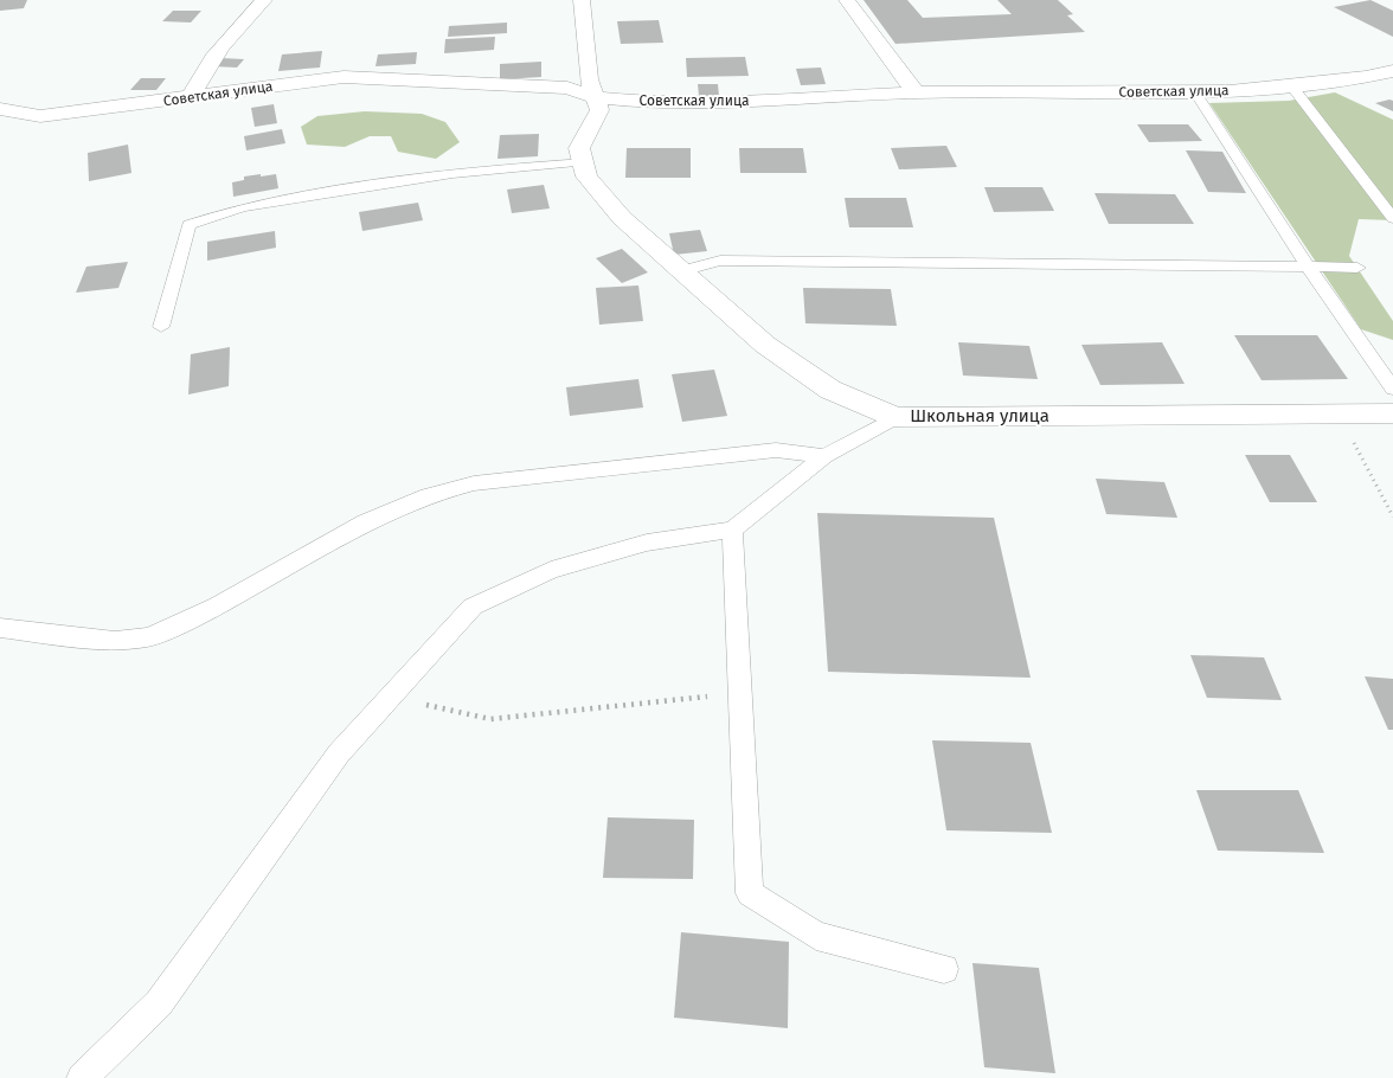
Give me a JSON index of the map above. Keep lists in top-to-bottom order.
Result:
{
  "streets": {
    "street": ["Советская улица", "Школьная улица"]
  }
}
